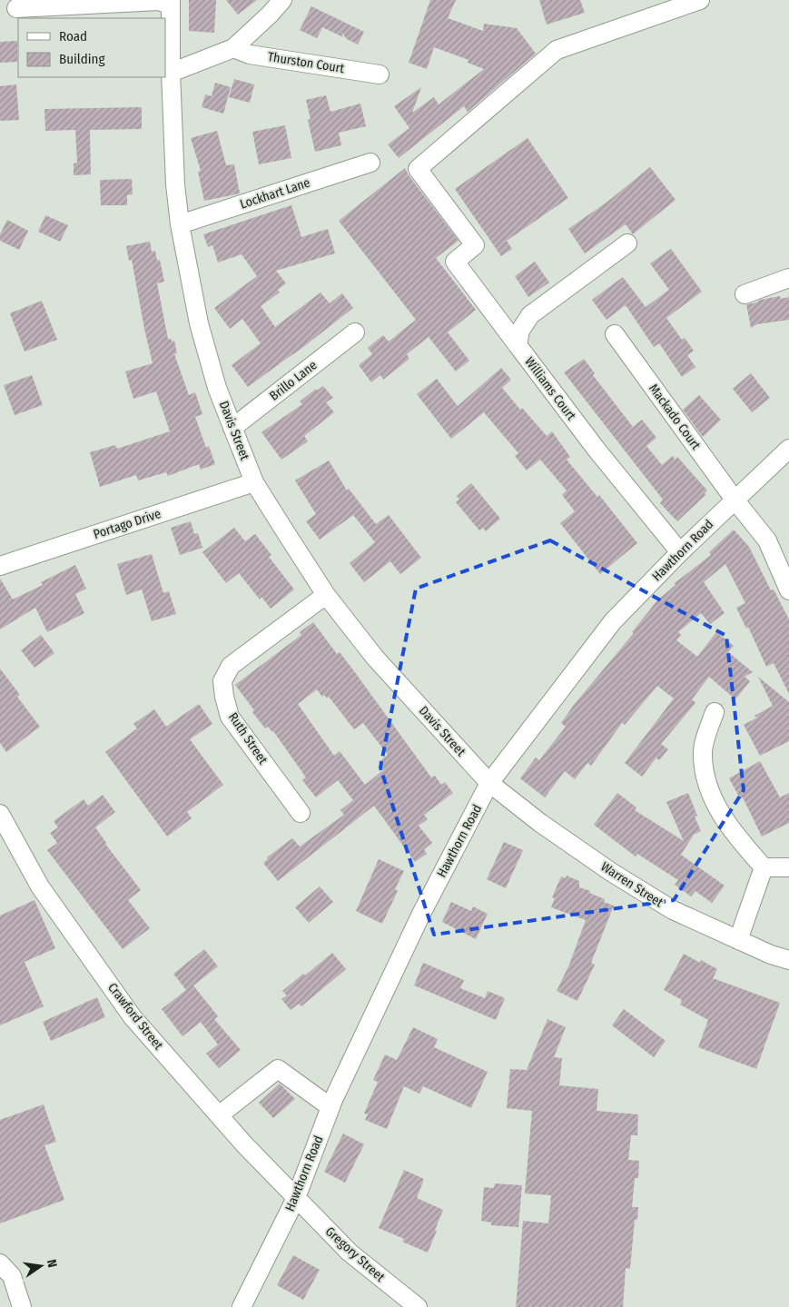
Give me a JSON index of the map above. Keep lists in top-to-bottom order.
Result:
{
  "streets": {
    "street": [
      "Thurston Court",
      "Lockhart Lane",
      "Brillo Lane",
      "Williams Court",
      "Mackado Court",
      "Davis Street",
      "Portago Drive",
      "Hawthorn Road",
      "Ruth Street",
      "Warren Street",
      "Crawford Street",
      "Gregory Street"
    ]
  },
  "crossings": [
    ["Lockhart Lane", "Davis Street"],
    ["Brillo Lane", "Davis Street"],
    ["Williams Court", "Hawthorn Road"],
    ["Mackado Court", "Hawthorn Road"],
    ["Davis Street", "Portago Drive"],
    ["Davis Street", "Hawthorn Road"],
    ["Davis Street", "Ruth Street"],
    ["Davis Street", "Warren Street"],
    ["Hawthorn Road", "Warren Street"],
    ["Hawthorn Road", "Crawford Street"],
    ["Hawthorn Road", "Gregory Street"],
    ["Crawford Street", "Gregory Street"]
  ],
  "legend": ["Road", "Building"],
  "north": "right"
}
